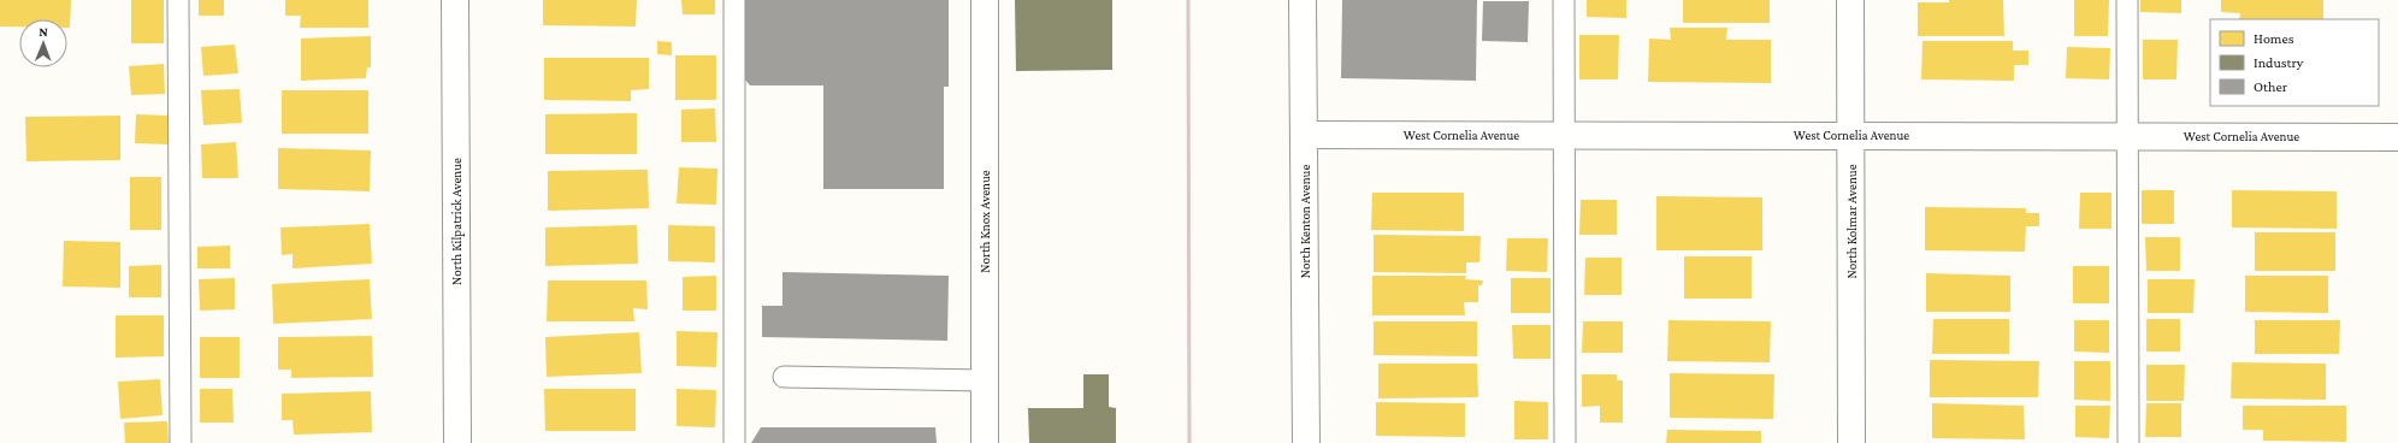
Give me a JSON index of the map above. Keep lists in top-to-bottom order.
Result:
{
  "streets": {
    "street": [
      "West Cornelia Avenue",
      "North Kilpatrick Avenue",
      "North Knox Avenue",
      "North Kenton Avenue",
      "North Kolmar Avenue"
    ]
  },
  "crossings": [
    ["West Cornelia Avenue", "North Kenton Avenue"],
    ["West Cornelia Avenue", "North Kolmar Avenue"]
  ],
  "legend": ["Homes", "Industry", "Other"],
  "north": "top"
}
